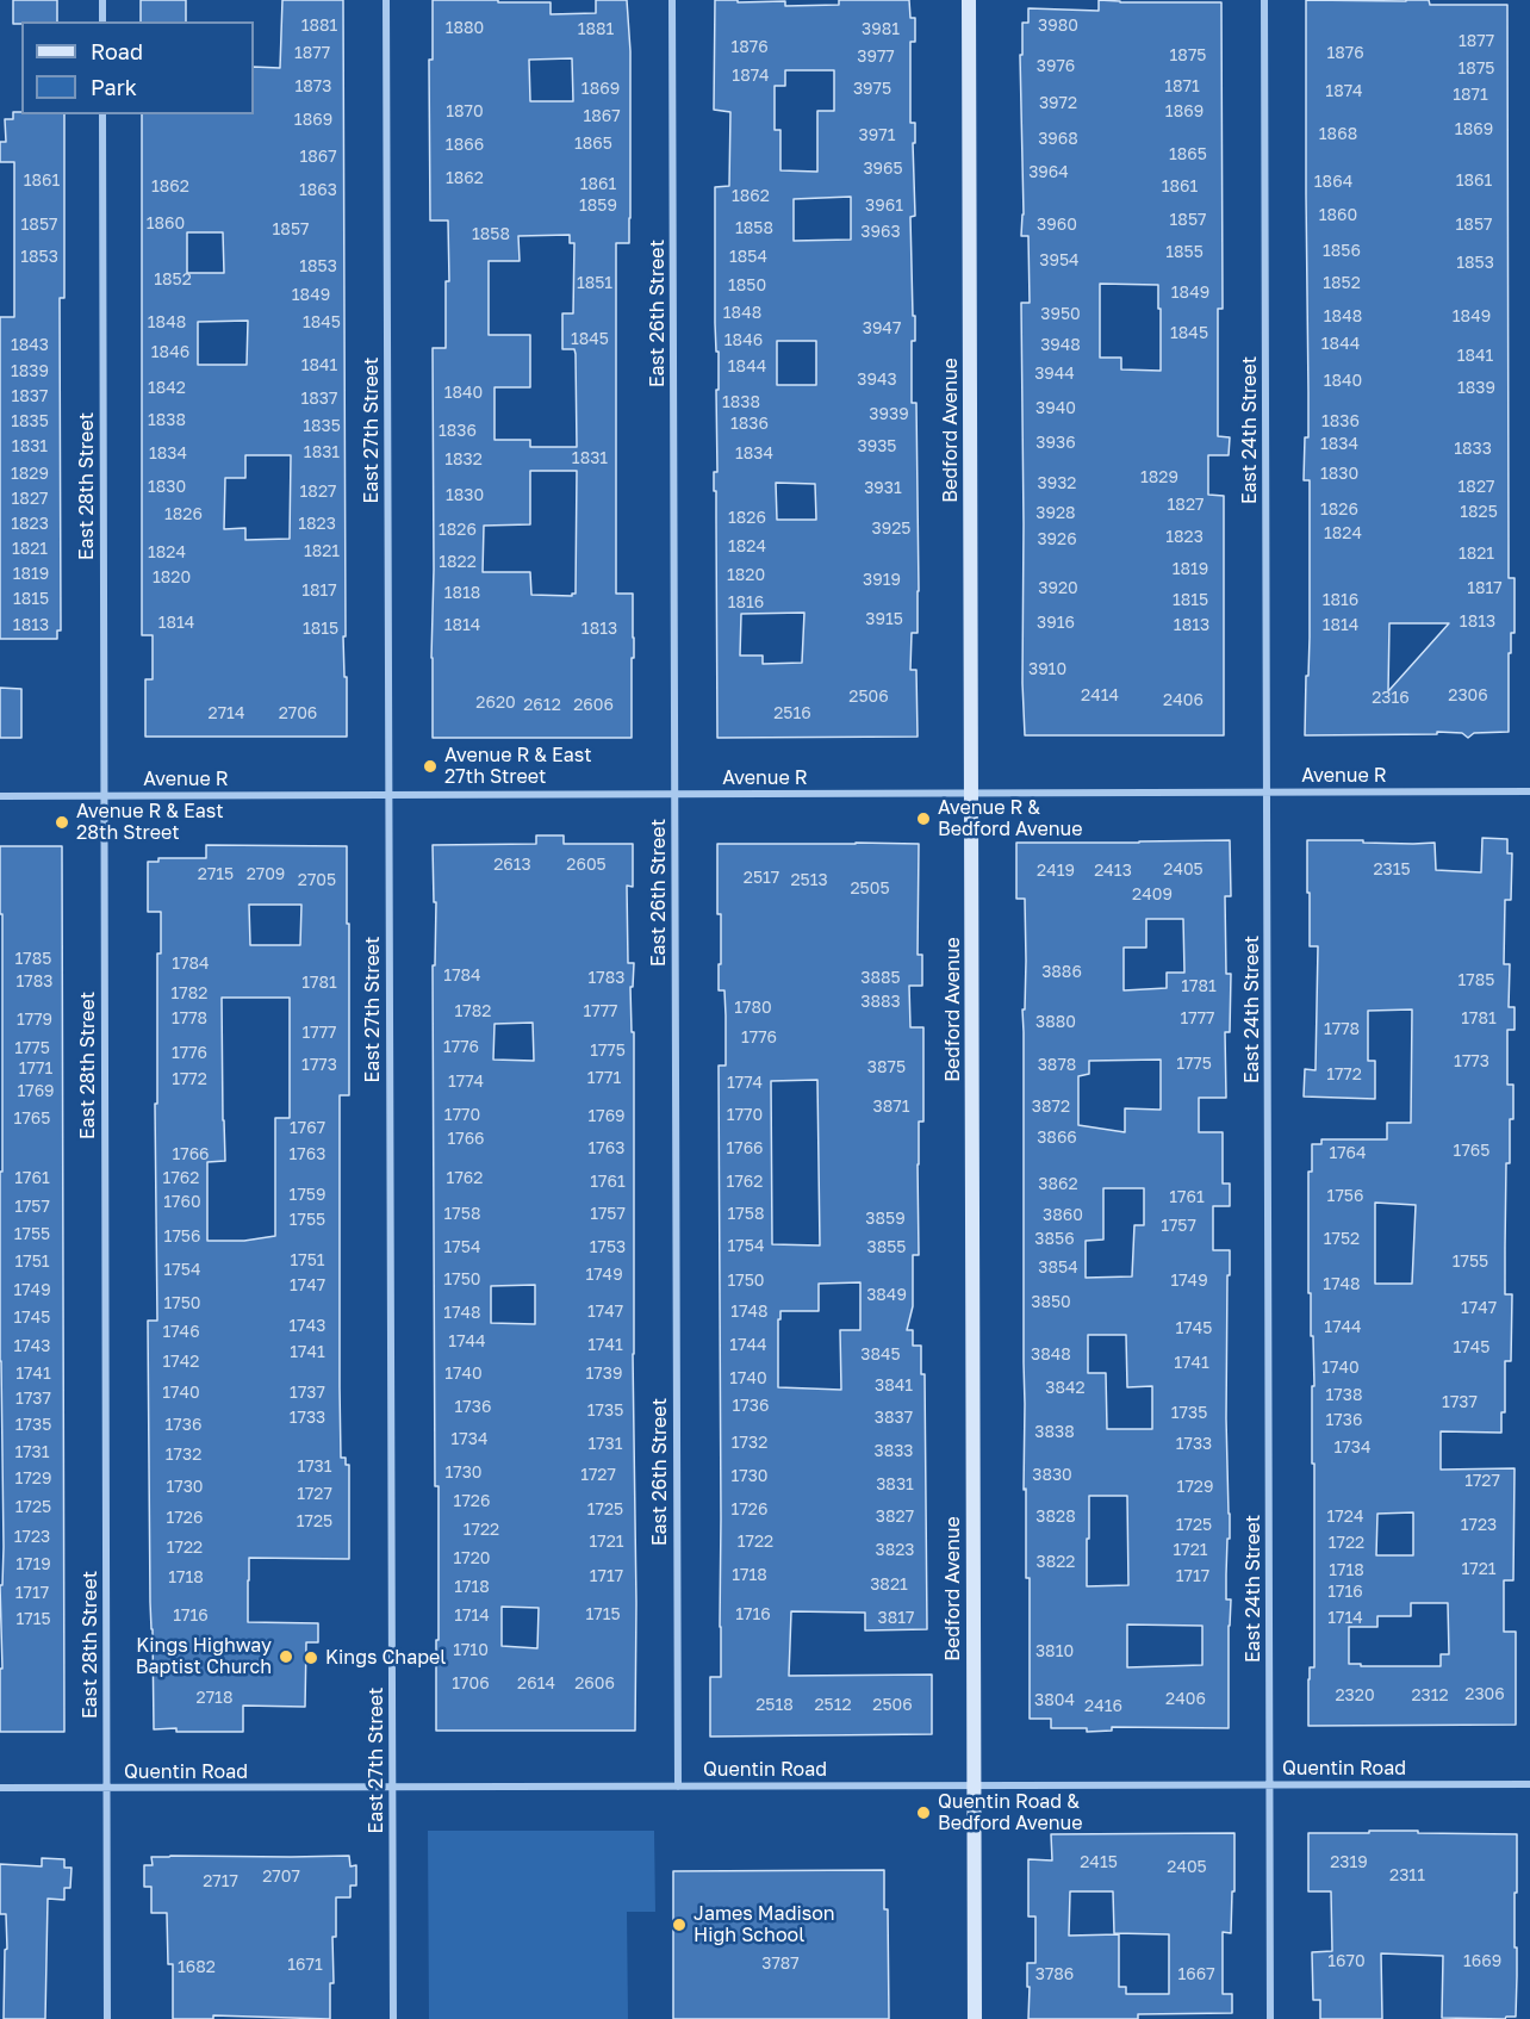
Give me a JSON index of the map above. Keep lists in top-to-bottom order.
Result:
{
  "streets": {
    "main road": ["Bedford Avenue"],
    "street": [
      "East 26th Street",
      "East 27th Street",
      "East 24th Street",
      "East 28th Street",
      "Avenue R",
      "Quentin Road"
    ]
  },
  "crossings": [
    ["East 26th Street", "Avenue R"],
    ["East 26th Street", "Quentin Road"],
    ["East 27th Street", "Avenue R"],
    ["East 27th Street", "Quentin Road"],
    ["Bedford Avenue", "Avenue R"],
    ["Bedford Avenue", "Quentin Road"],
    ["East 24th Street", "Avenue R"],
    ["East 24th Street", "Quentin Road"],
    ["East 28th Street", "Avenue R"],
    ["East 28th Street", "Quentin Road"]
  ],
  "places": [
    "Avenue R & East 27th Street",
    "Avenue R & Bedford Avenue",
    "Avenue R & East 28th Street",
    "Kings Highway Baptist Church",
    "Kings Chapel",
    "Quentin Road & Bedford Avenue",
    "James Madison High School"
  ],
  "house_numbers": [
    "1881",
    "3980",
    "1880",
    "1881",
    "3981",
    "1877",
    "1876",
    "1877",
    "1876",
    "1875",
    "3977",
    "3976",
    "1875",
    "1874",
    "1873",
    "1871",
    "1869",
    "3975",
    "1874",
    "1871",
    "3972",
    "1870",
    "1869",
    "1867",
    "1869",
    "1869",
    "1868",
    "3971",
    "3968",
    "1865",
    "1866",
    "1865",
    "1867",
    "3965",
    "3964",
    "1862",
    "1861",
    "1861",
    "1864",
    "1861",
    "1862",
    "1861",
    "1863",
    "1862",
    "1859",
    "3961",
    "1860",
    "1857",
    "1860",
    "1857",
    "3960",
    "1857",
    "1858",
    "1857",
    "3963",
    "1858",
    "1856",
    "1855",
    "1853",
    "1854",
    "3954",
    "1853",
    "1853",
    "1852",
    "1851",
    "1852",
    "1850",
    "1849",
    "1849",
    "1848",
    "3950",
    "1848",
    "1849",
    "1848",
    "1845",
    "3947",
    "1845",
    "1845",
    "1846",
    "1844",
    "1843",
    "3948",
    "1846",
    "1841",
    "1841",
    "1844",
    "1839",
    "3944",
    "3943",
    "1840",
    "1842",
    "1839",
    "1840",
    "1837",
    "1837",
    "1838",
    "3940",
    "3939",
    "1838",
    "1835",
    "1836",
    "1836",
    "1835",
    "1836",
    "3936",
    "1834",
    "1831",
    "3935",
    "1833",
    "1831",
    "1834",
    "1834",
    "1831",
    "1832",
    "1829",
    "1830",
    "1829",
    "3932",
    "1830",
    "1827",
    "3931",
    "1827",
    "1830",
    "1827",
    "1827",
    "1826",
    "1825",
    "3928",
    "1826",
    "1826",
    "1823",
    "1823",
    "3925",
    "1826",
    "1824",
    "1823",
    "3926",
    "1824",
    "1821",
    "1821",
    "1824",
    "1821",
    "1822",
    "1819",
    "1819",
    "1820",
    "1820",
    "3919",
    "3920",
    "1817",
    "1817",
    "1818",
    "1815",
    "1815",
    "1816",
    "1816",
    "3915",
    "1813",
    "1814",
    "3916",
    "1813",
    "1814",
    "1813",
    "1814",
    "1815",
    "1813",
    "3910",
    "2414",
    "2306",
    "2506",
    "2316",
    "2406",
    "2620",
    "2612",
    "2606",
    "2714",
    "2706",
    "2516",
    "2613",
    "2605",
    "2405",
    "2315",
    "2419",
    "2413",
    "2715",
    "2709",
    "2517",
    "2705",
    "2513",
    "2505",
    "2409",
    "1785",
    "1784",
    "3886",
    "1784",
    "1783",
    "3885",
    "1785",
    "1783",
    "1781",
    "1781",
    "1782",
    "3883",
    "1780",
    "1782",
    "1777",
    "1778",
    "1777",
    "1781",
    "1779",
    "3880",
    "1778",
    "1777",
    "1776",
    "1776",
    "1775",
    "1775",
    "1776",
    "1773",
    "1775",
    "1773",
    "3878",
    "3875",
    "1771",
    "1772",
    "1771",
    "1772",
    "1774",
    "1774",
    "1769",
    "3871",
    "3872",
    "1770",
    "1770",
    "1769",
    "1765",
    "1767",
    "3866",
    "1766",
    "1763",
    "1766",
    "1765",
    "1764",
    "1766",
    "1763",
    "1761",
    "1762",
    "1762",
    "1761",
    "1762",
    "3862",
    "1759",
    "1756",
    "1761",
    "1760",
    "1757",
    "1758",
    "1757",
    "1758",
    "3860",
    "3859",
    "1755",
    "1757",
    "1755",
    "1756",
    "3856",
    "1752",
    "1754",
    "1754",
    "1753",
    "3855",
    "1751",
    "1751",
    "1755",
    "3854",
    "1754",
    "1749",
    "1750",
    "1750",
    "1749",
    "1748",
    "1747",
    "1749",
    "3849",
    "3850",
    "1750",
    "1747",
    "1747",
    "1748",
    "1748",
    "1745",
    "1743",
    "1744",
    "1745",
    "1746",
    "1744",
    "1741",
    "1744",
    "1743",
    "1745",
    "1741",
    "3845",
    "3848",
    "1742",
    "1741",
    "1740",
    "1741",
    "1740",
    "1739",
    "1740",
    "3841",
    "3842",
    "1740",
    "1737",
    "1738",
    "1737",
    "1737",
    "1736",
    "1736",
    "1735",
    "1735",
    "1733",
    "3837",
    "1736",
    "1735",
    "1736",
    "3838",
    "1734",
    "1732",
    "1731",
    "1733",
    "1734",
    "3833",
    "1731",
    "1732",
    "1731",
    "1730",
    "1727",
    "3830",
    "1730",
    "1729",
    "1727",
    "3831",
    "1730",
    "1729",
    "1727",
    "1726",
    "1725",
    "1725",
    "1726",
    "3827",
    "3828",
    "1724",
    "1726",
    "1725",
    "1725",
    "1723",
    "1722",
    "1723",
    "1721",
    "1722",
    "1722",
    "1722",
    "3823",
    "1721",
    "1720",
    "3822",
    "1719",
    "1721",
    "1718",
    "1718",
    "1717",
    "1717",
    "1718",
    "3821",
    "1718",
    "1716",
    "1717",
    "1715",
    "1716",
    "1716",
    "1714",
    "3817",
    "1714",
    "1715",
    "1710",
    "3810",
    "1706",
    "2614",
    "2606",
    "2306",
    "2320",
    "2312",
    "2718",
    "2406",
    "3804",
    "2518",
    "2512",
    "2506",
    "2416",
    "2415",
    "2319",
    "2405",
    "2311",
    "2707",
    "2717",
    "1670",
    "1669",
    "3787",
    "1671",
    "1682",
    "3786",
    "1667"
  ],
  "legend": ["Road", "Park"]
}
